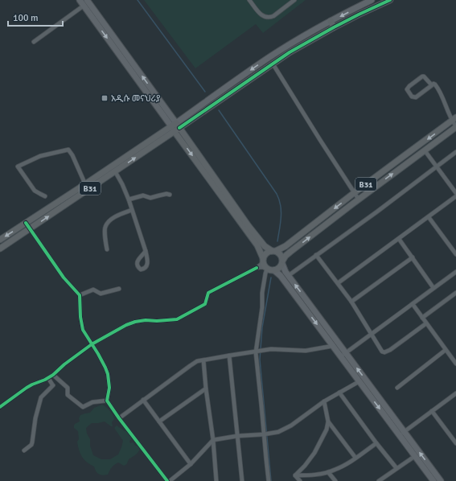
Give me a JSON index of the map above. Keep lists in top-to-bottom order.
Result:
{
  "streets": {
    "main road": ["B31"]
  },
  "places": {
    "transit": ["አዲሱ መናህሪያ"]
  },
  "scale_bar": "100 m"
}
